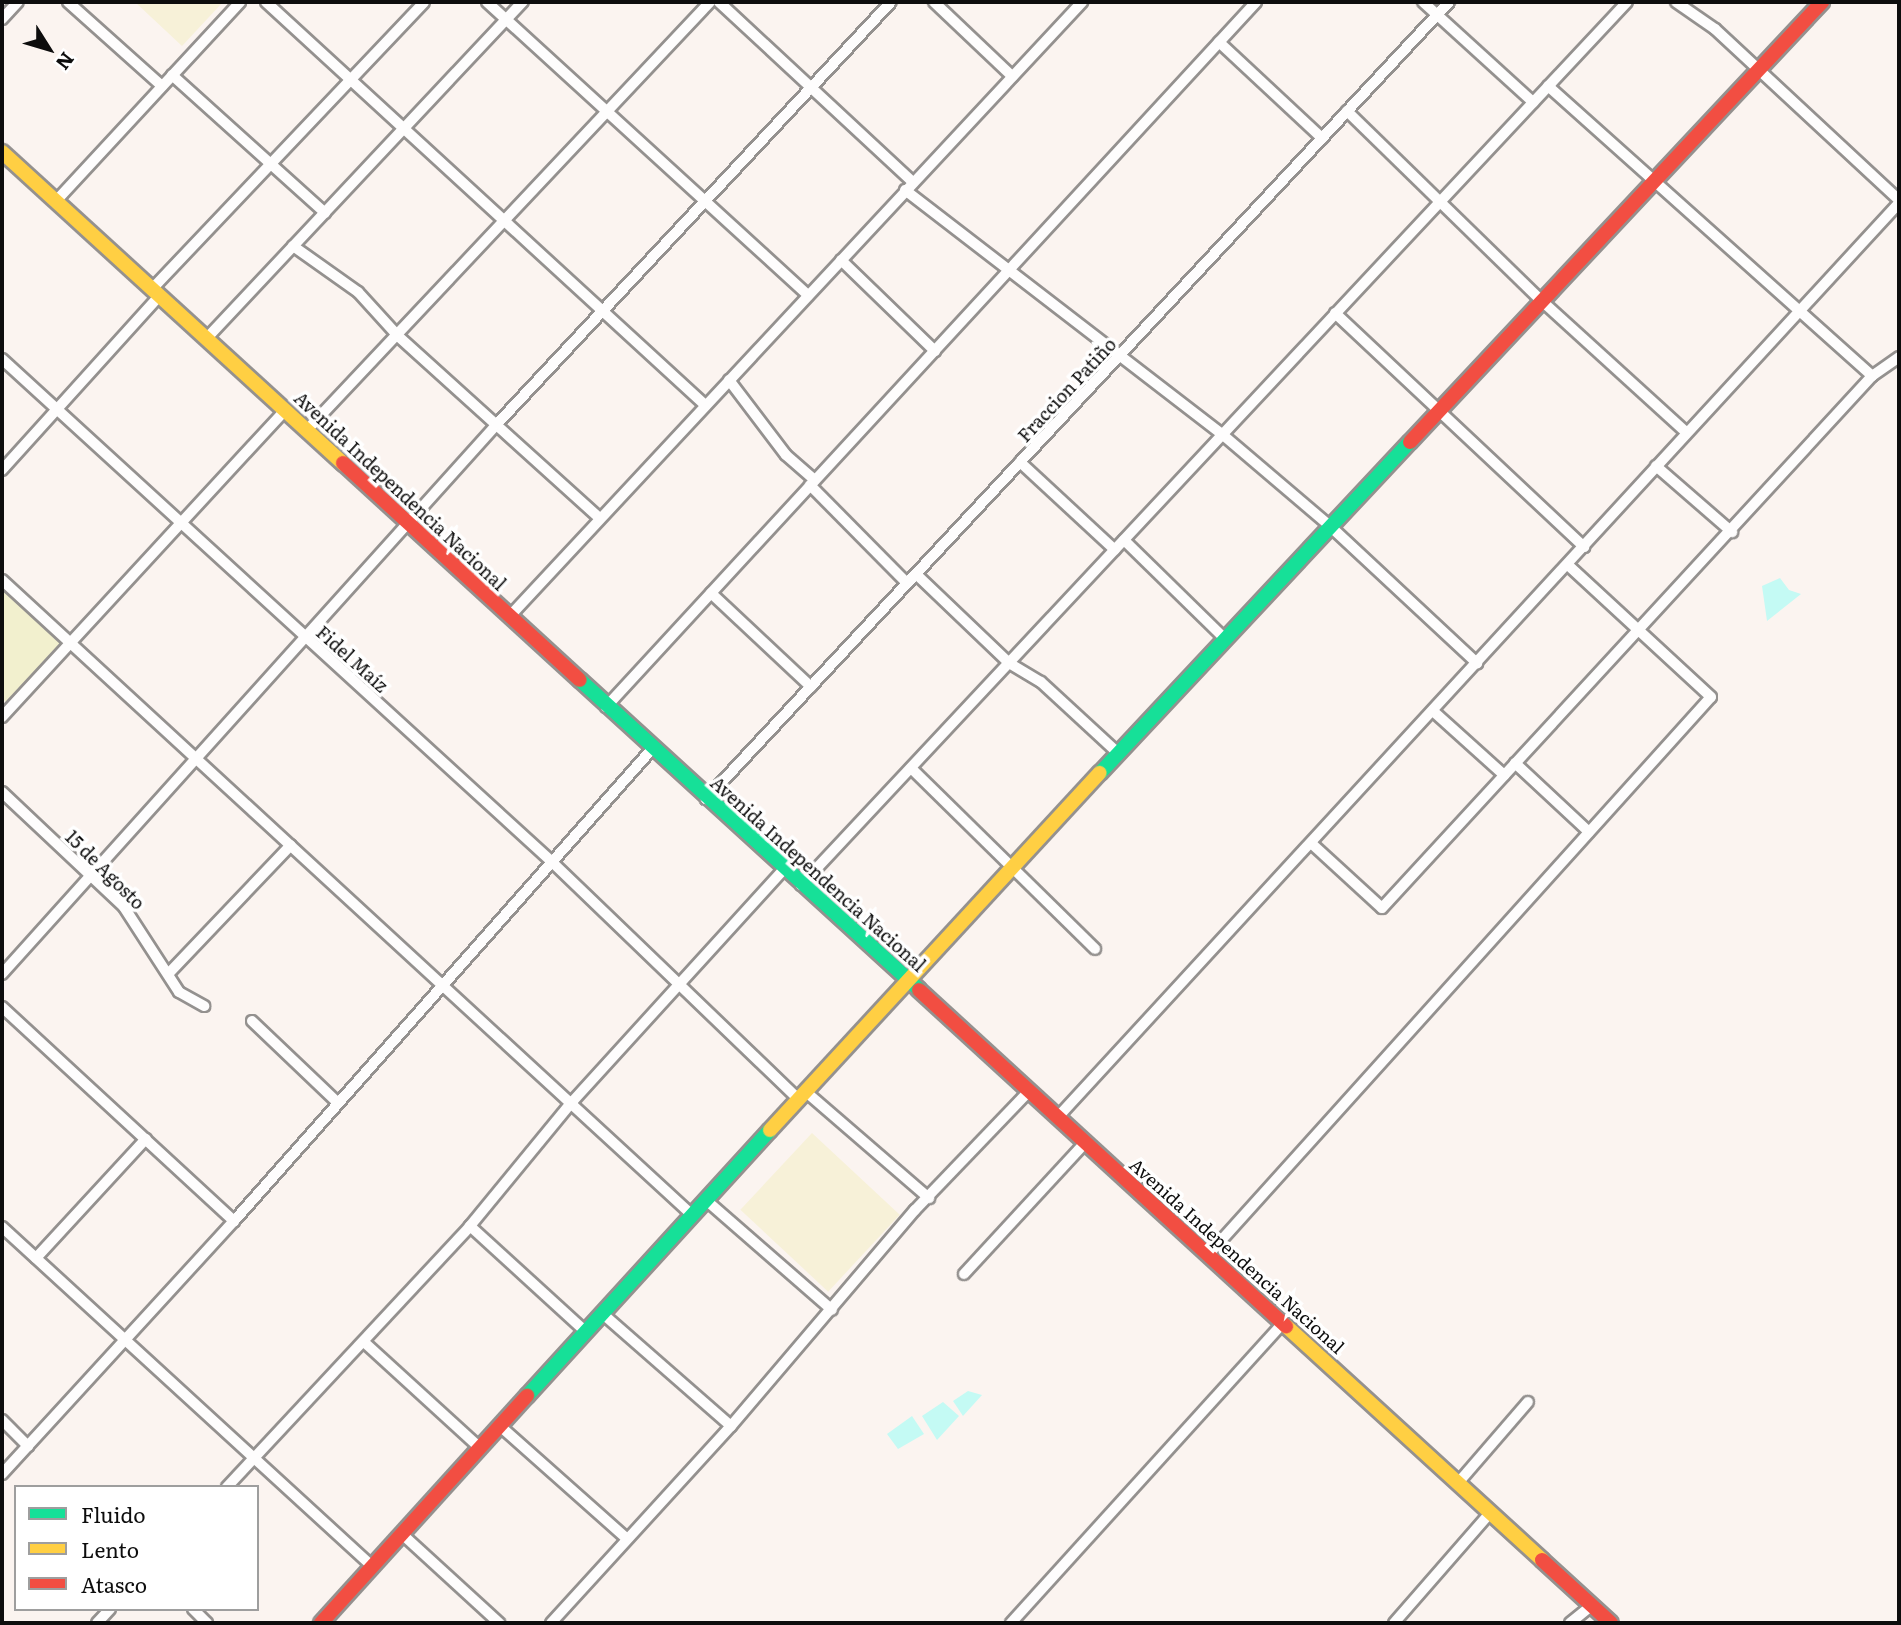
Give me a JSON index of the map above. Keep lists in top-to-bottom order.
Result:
{
  "streets": {
    "street": [
      "Fraccion Patiño",
      "Avenida Independencia Nacional",
      "Fidel Maíz",
      "15 de Agosto"
    ]
  },
  "crossings": [
    ["Fraccion Patiño", "Avenida Independencia Nacional"]
  ],
  "legend": ["Fluido", "Lento", "Atasco"],
  "north": "bottom right"
}
